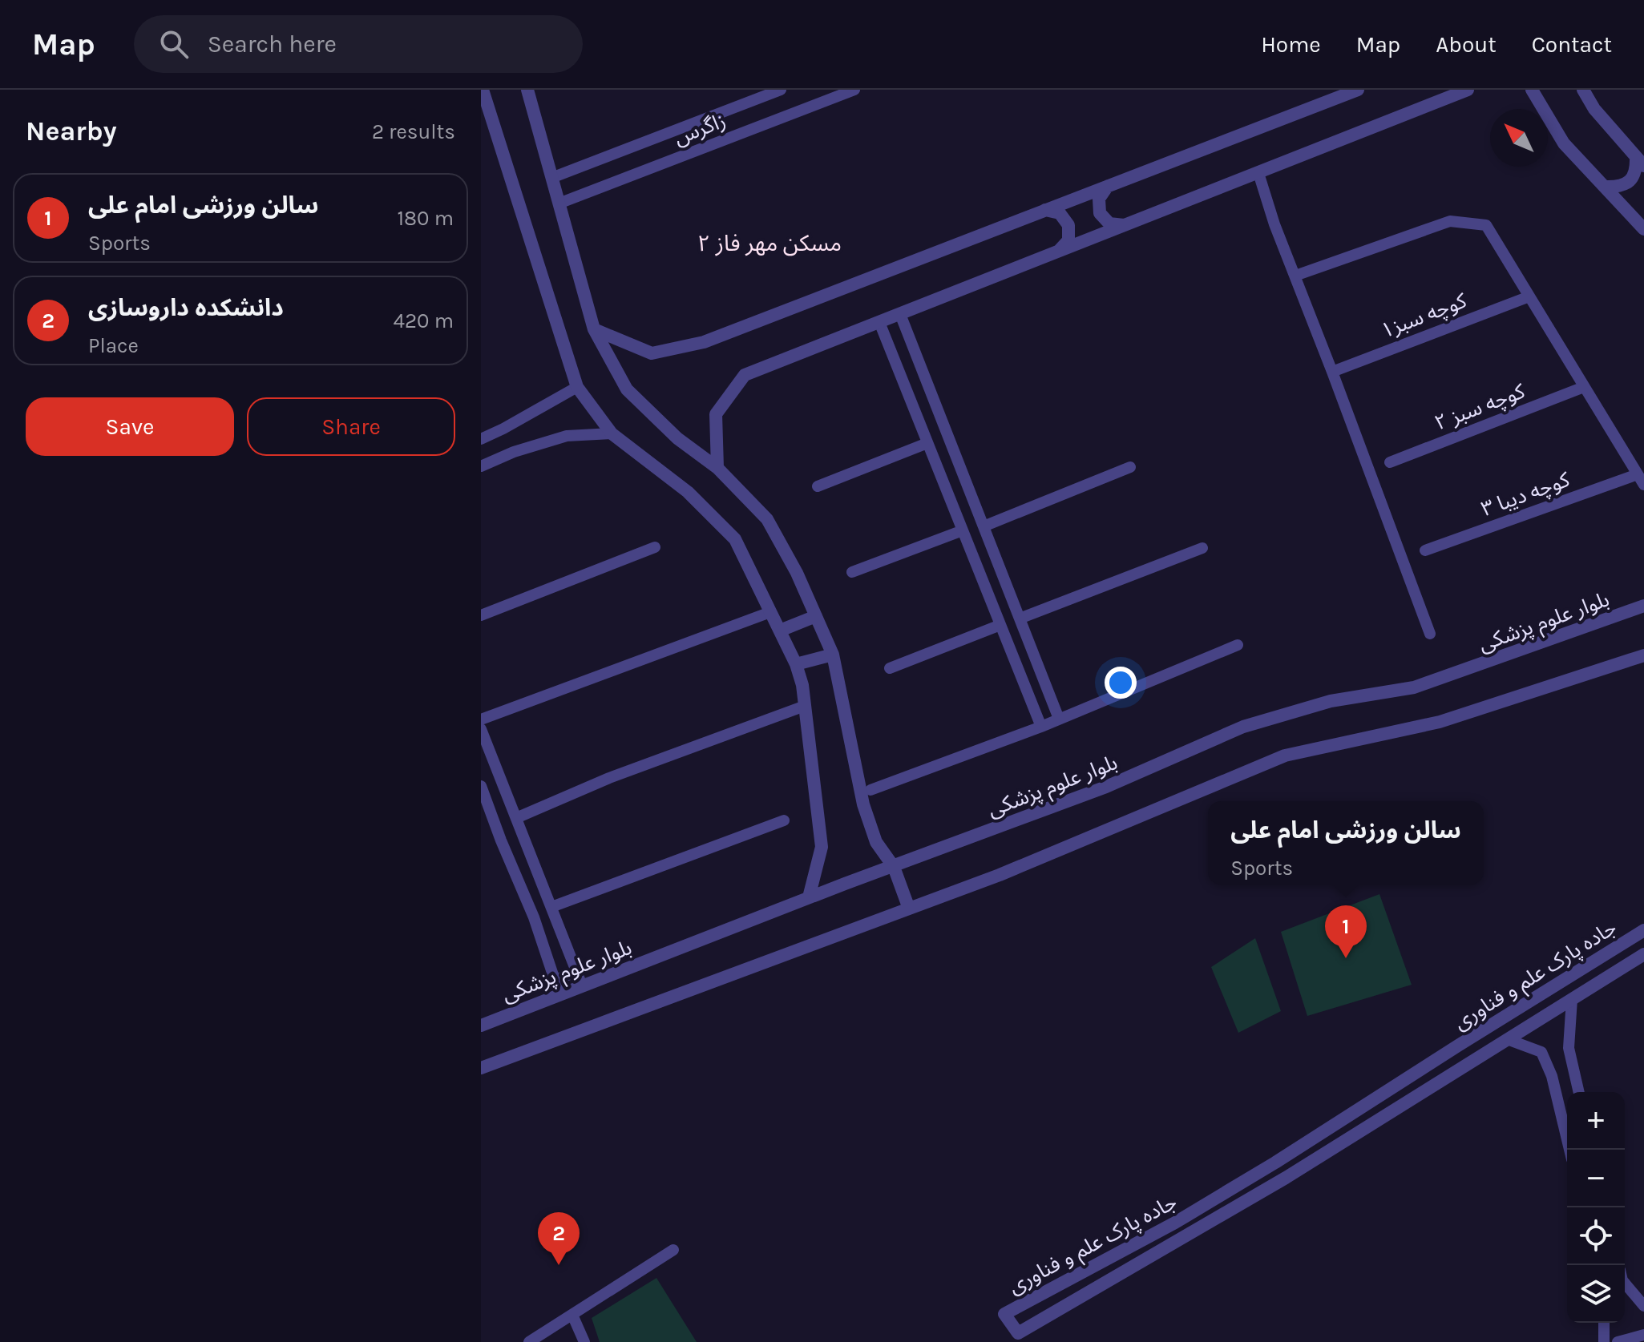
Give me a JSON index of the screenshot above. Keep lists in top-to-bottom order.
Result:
{
  "streets": {
    "street": [
      "زاگرس",
      "کوچه سبز۱",
      "کوچه سبز ۲",
      "کوچه دیبا ۳",
      "بلوار علوم پزشکی",
      "جاده پارک علم و فناوری"
    ]
  },
  "districts": ["مسکن مهر فاز ۲"],
  "north": "top left",
  "page": {
    "header": "Map",
    "search": "Search here",
    "nav": [
      "Home",
      "Map",
      "About",
      "Contact"
    ],
    "heading": ["Nearby", "2 results"],
    "list": [
      {
        "mark": "1",
        "name": "سالن ورزشی امام علی",
        "note": "Sports",
        "value": "180 m"
      },
      {
        "mark": "2",
        "name": "دانشکده داروسازی",
        "note": "Place",
        "value": "420 m"
      }
    ],
    "buttons": ["Save", "Share"],
    "popup": ["سالن ورزشی امام علی", "Sports"],
    "pins": ["1", "2"],
    "map_buttons": ["+", "−"]
  }
}
